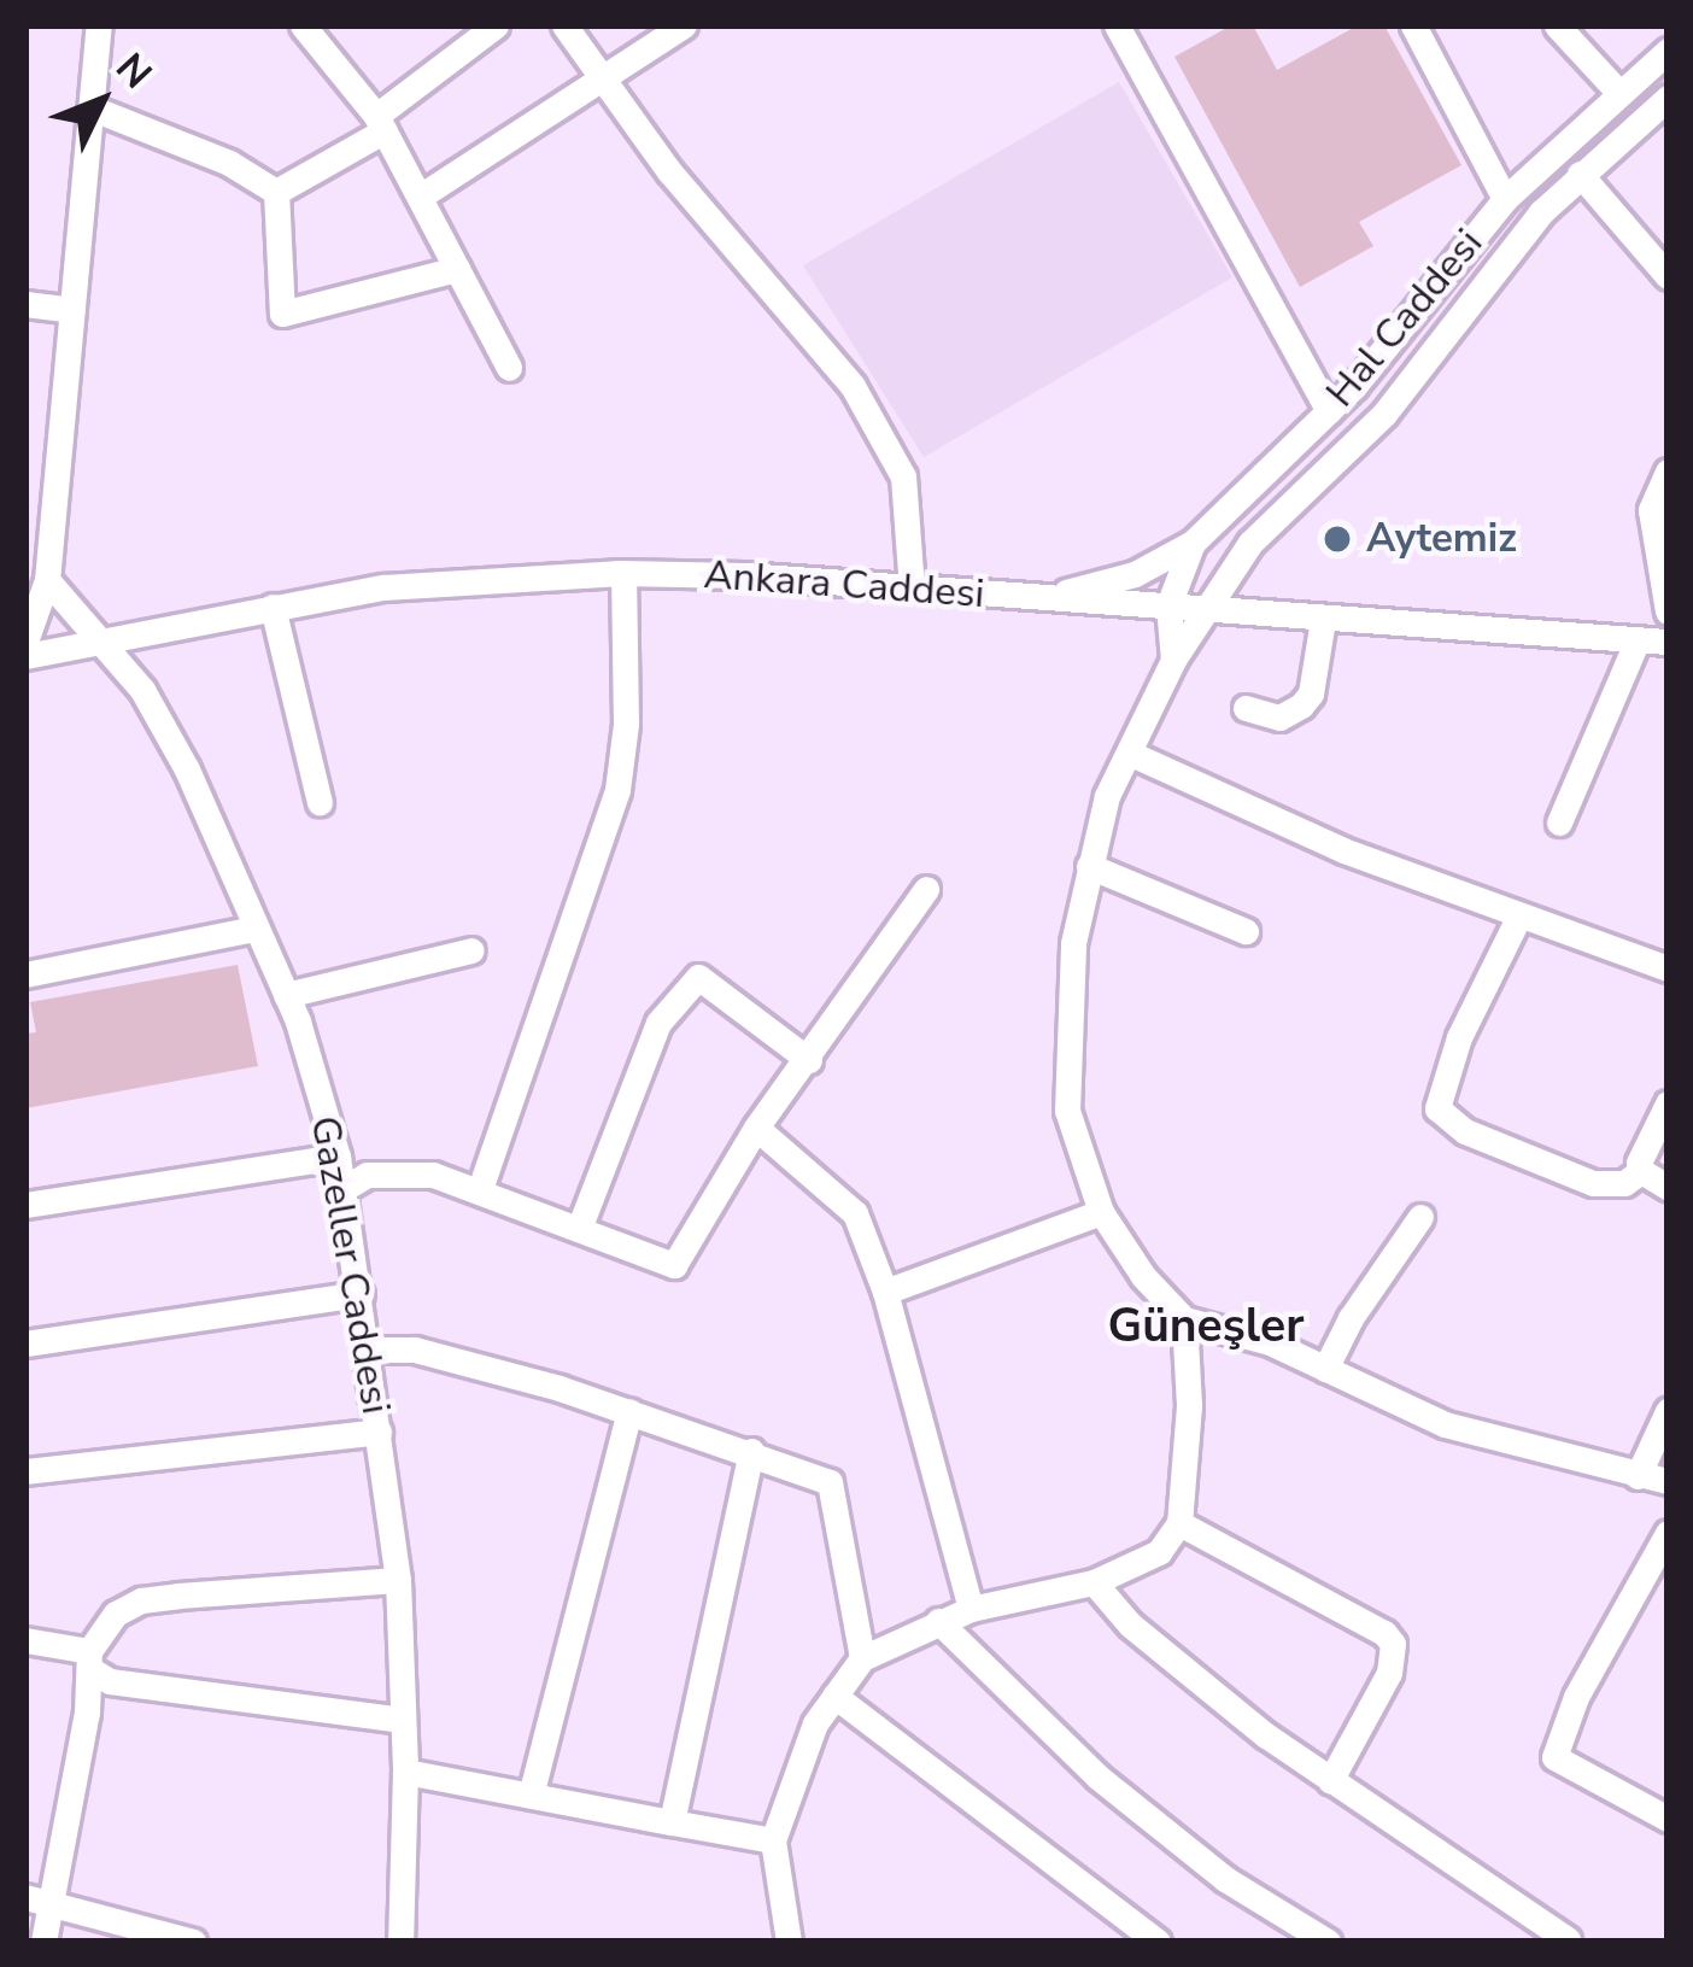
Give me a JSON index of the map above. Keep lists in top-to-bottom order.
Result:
{
  "streets": {
    "street": ["Hal Caddesi", "Ankara Caddesi", "Gazeller Caddesi"]
  },
  "crossings": [
    ["Hal Caddesi", "Ankara Caddesi"],
    ["Ankara Caddesi", "Gazeller Caddesi"]
  ],
  "districts": ["Güneşler"],
  "places": ["Aytemiz"],
  "north": "top right"
}
